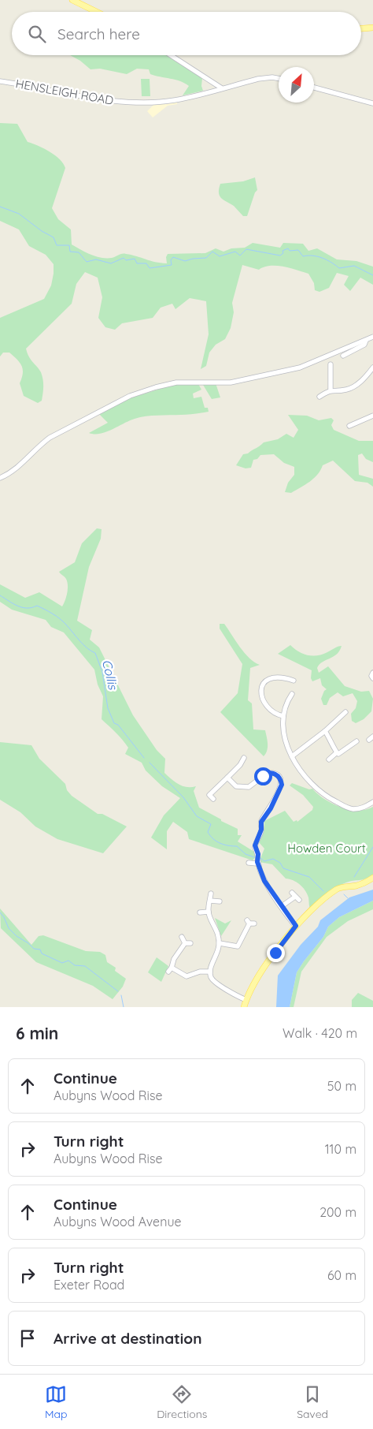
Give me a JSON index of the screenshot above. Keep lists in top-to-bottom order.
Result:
{
  "streets": {
    "street": ["HENSLEIGH ROAD"]
  },
  "water": ["Collis"],
  "parks": ["Howden Court"],
  "north": "top right",
  "page": {
    "search": "Search here",
    "heading": ["6 min", "Walk · 420 m"],
    "list": [
      ["Continue", "Aubyns Wood Rise", "50 m"],
      ["Turn right", "Aubyns Wood Rise", "110 m"],
      ["Continue", "Aubyns Wood Avenue", "200 m"],
      ["Turn right", "Exeter Road", "60 m"],
      "Arrive at destination"
    ],
    "nav": ["Map", "Directions", "Saved"]
  }
}
